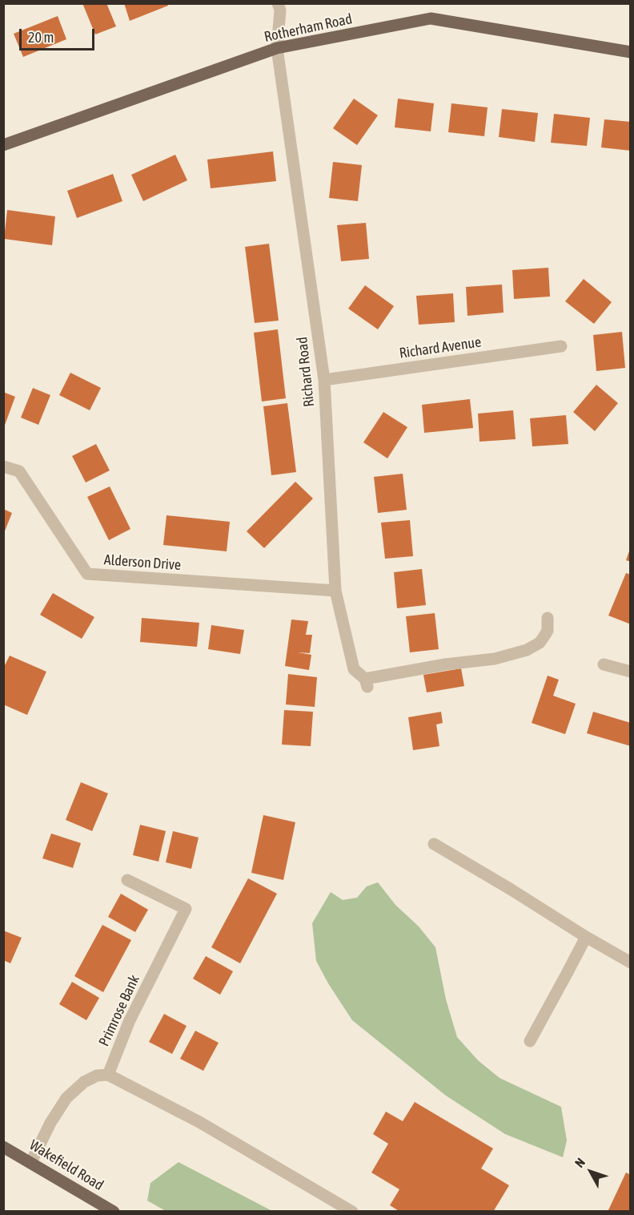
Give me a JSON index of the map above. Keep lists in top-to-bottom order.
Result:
{
  "streets": {
    "main road": ["Rotherham Road", "Wakefield Road"],
    "street": [
      "Richard Avenue",
      "Richard Road",
      "Alderson Drive",
      "Primrose Bank"
    ]
  },
  "crossings": [
    ["Rotherham Road", "Richard Road"],
    ["Richard Avenue", "Richard Road"],
    ["Richard Road", "Alderson Drive"]
  ],
  "scale_bar": "20 m",
  "north": "top left"
}
